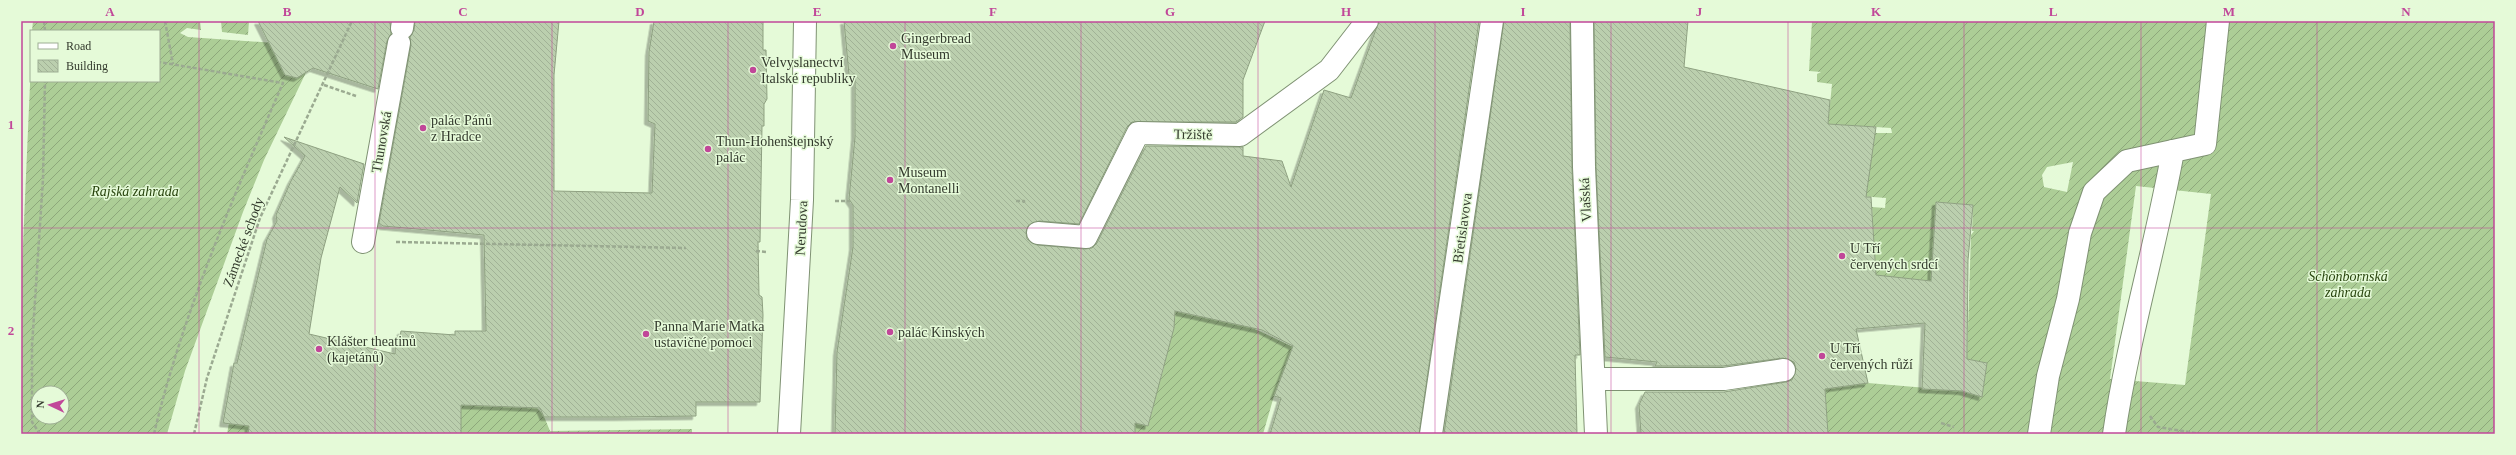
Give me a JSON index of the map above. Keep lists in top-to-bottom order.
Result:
{
  "streets": {
    "street": [
      "Tržiště",
      "Thunovská",
      "Vlašská",
      "Nerudova",
      "Břetislavova"
    ],
    "path": ["Zámecké schody"]
  },
  "parks": ["Rajská zahrada", "Schönbornská zahrada"],
  "places": [
    "Gingerbread Museum",
    "Velvyslanectví Italské republiky",
    "palác Pánů z Hradce",
    "Thun-Hohenštejnský palác",
    "Museum Montanelli",
    "U Tří červených srdcí",
    "palác Kinských",
    "Panna Marie Matka ustavičné pomoci",
    "Klášter theatinů (kajetánů)",
    "U Tří červených růží"
  ],
  "legend": ["Road", "Building"],
  "north": "left",
  "grid": {
    "columns": [
      "A",
      "B",
      "C",
      "D",
      "E",
      "F",
      "G",
      "H",
      "I",
      "J",
      "K",
      "L",
      "M",
      "N"
    ],
    "rows": ["1", "2"]
  }
}
